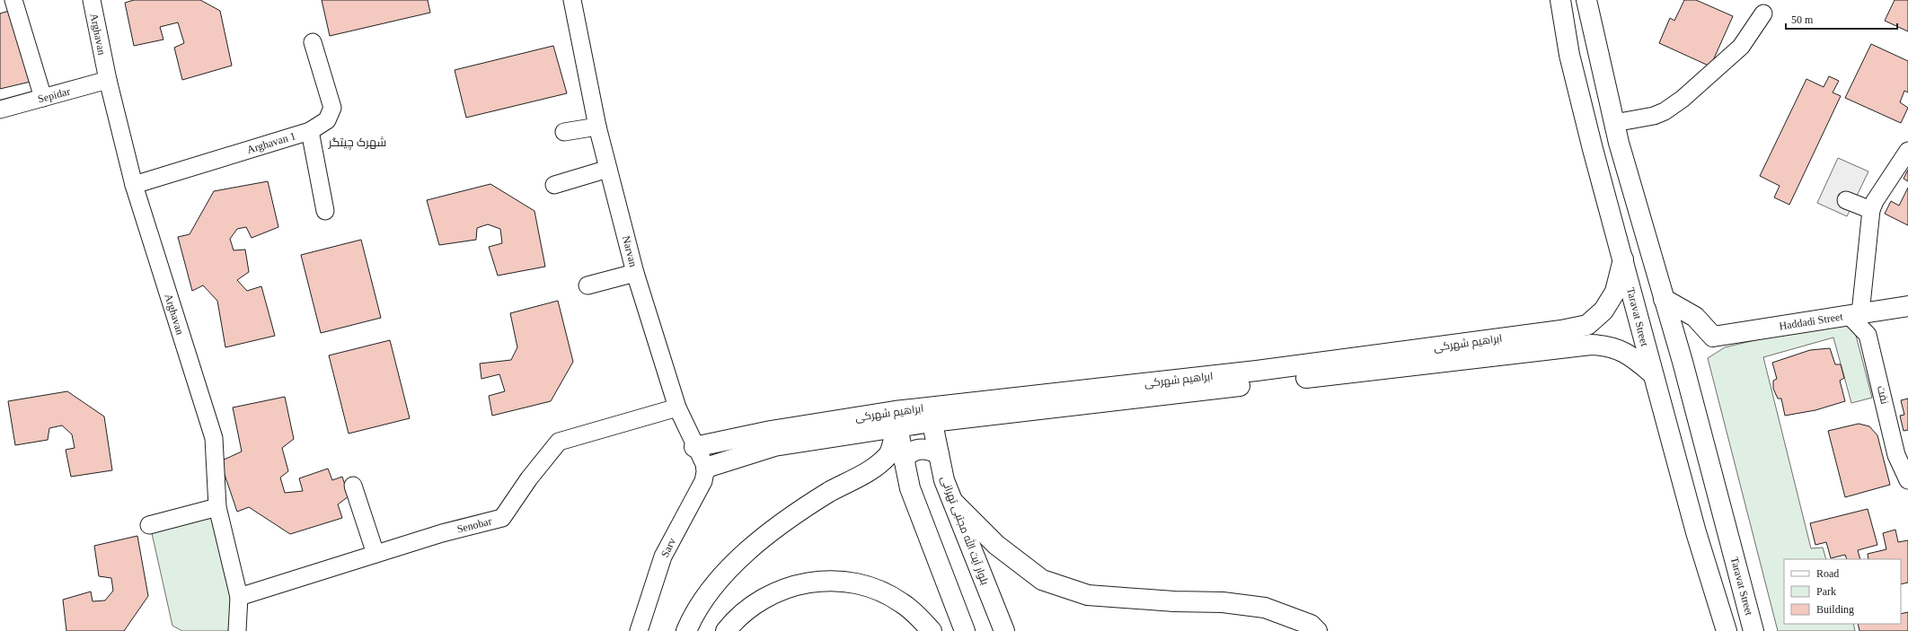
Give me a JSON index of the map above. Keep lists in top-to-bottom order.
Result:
{
  "streets": {
    "main road": [
      "Taravat Street",
      "Haddadi Street",
      "ابراهیم شهرکی",
      "بلوار آیت الله مجتبی تهرانی"
    ],
    "street": [
      "Arghavan",
      "Sepidar",
      "Arghavan 1",
      "Narvan",
      "نفت",
      "Senobar",
      "Sarv"
    ]
  },
  "crossings": [
    ["Arghavan", "Sepidar"],
    ["Arghavan", "Arghavan 1"],
    ["Arghavan", "Senobar"],
    ["Narvan", "ابراهیم شهرکی"],
    ["Narvan", "Senobar"],
    ["Narvan", "Sarv"],
    ["Taravat Street", "Haddadi Street"],
    ["Taravat Street", "ابراهیم شهرکی"],
    ["Haddadi Street", "نفت"],
    ["ابراهیم شهرکی", "بلوار آیت الله مجتبی تهرانی"],
    ["ابراهیم شهرکی", "Sarv"]
  ],
  "districts": ["شهرک چیتگر"],
  "legend": ["Road", "Park", "Building"],
  "scale_bar": "50 m"
}
